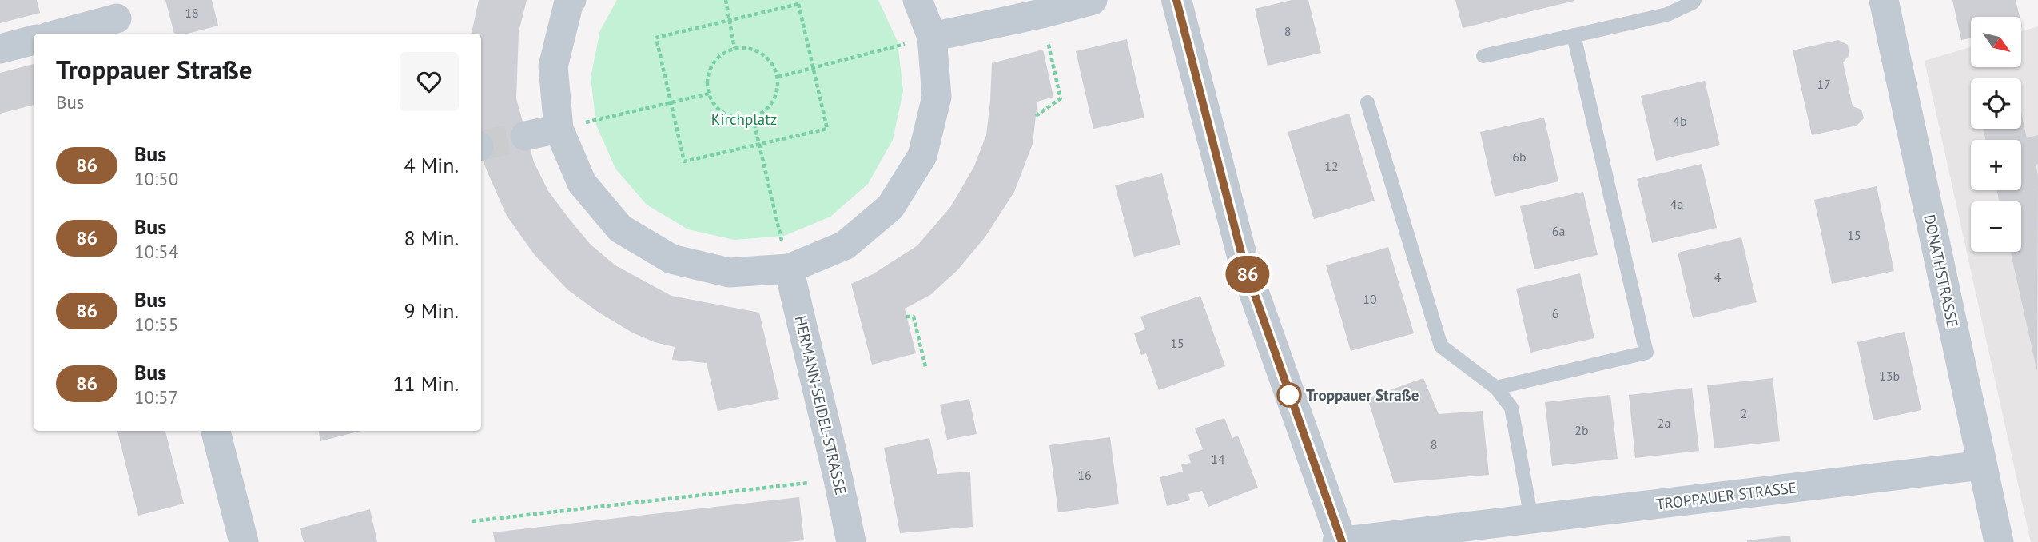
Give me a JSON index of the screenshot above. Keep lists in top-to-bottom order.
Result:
{
  "streets": {
    "street": ["DONATHSTRASSE", "HERMANN-SEIDEL-STRASSE", "TROPPAUER STRASSE"]
  },
  "crossings": [
    ["DONATHSTRASSE", "TROPPAUER STRASSE"]
  ],
  "parks": ["Kirchplatz"],
  "places": ["Troppauer Straße"],
  "lines": ["bus line 86"],
  "house_numbers": [
    "18",
    "8",
    "17",
    "4b",
    "6b",
    "12",
    "4a",
    "6a",
    "15",
    "4",
    "10",
    "6",
    "15",
    "13b",
    "2",
    "2a",
    "2b",
    "8",
    "14",
    "16"
  ],
  "north": "bottom right",
  "page": {
    "on_map": "86",
    "map_buttons": ["+", "−"],
    "heading": ["Troppauer Straße", "Bus"],
    "list": [
      {
        "mark": "86",
        "name": "Bus",
        "note": "10:50",
        "value": "4 Min."
      },
      {
        "mark": "86",
        "name": "Bus",
        "note": "10:54",
        "value": "8 Min."
      },
      {
        "mark": "86",
        "name": "Bus",
        "note": "10:55",
        "value": "9 Min."
      },
      {
        "mark": "86",
        "name": "Bus",
        "note": "10:57",
        "value": "11 Min."
      }
    ]
  }
}
